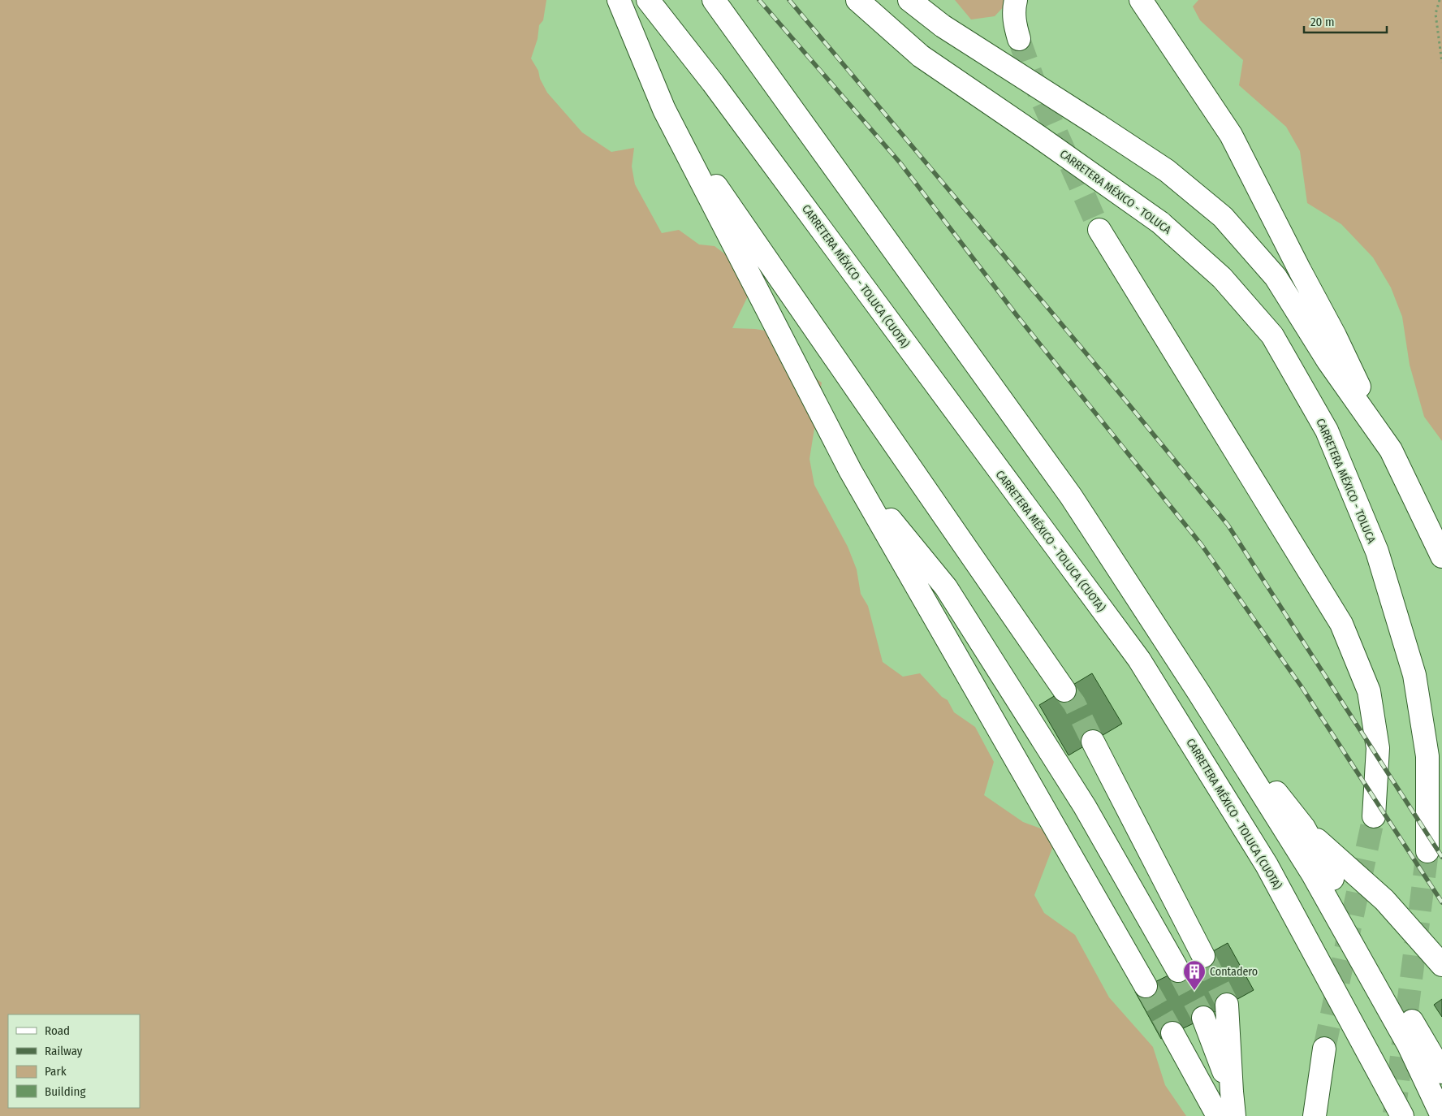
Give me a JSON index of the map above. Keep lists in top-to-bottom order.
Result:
{
  "streets": {
    "main road": ["CARRETERA MÉXICO - TOLUCA", "CARRETERA MÉXICO - TOLUCA (CUOTA)"]
  },
  "places": {
    "building": ["Contadero"]
  },
  "legend": [
    "Road",
    "Railway",
    "Park",
    "Building"
  ],
  "scale_bar": "20 m"
}
